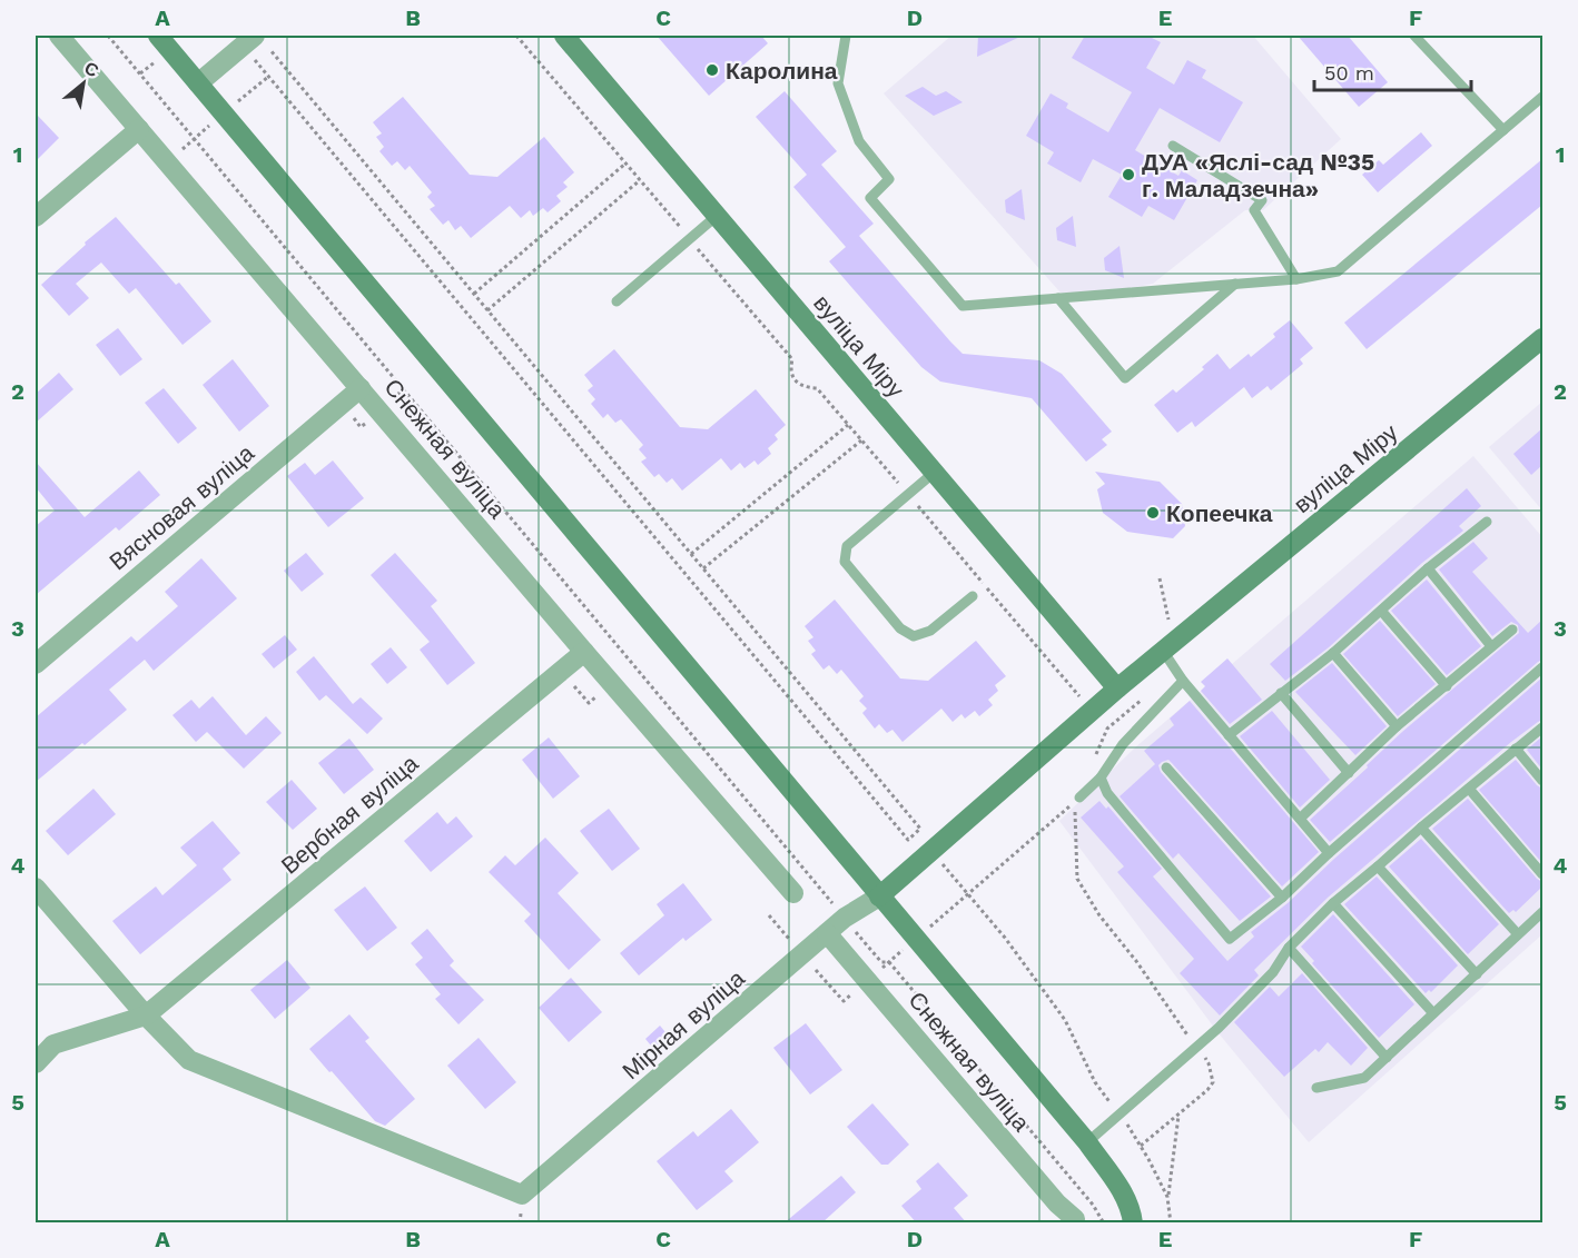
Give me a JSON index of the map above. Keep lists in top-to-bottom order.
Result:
{
  "streets": {
    "main road": ["вуліца Міру"],
    "street": [
      "Снежная вуліца",
      "Вясновая вуліца",
      "Вербная вуліца",
      "Мірная вуліца"
    ]
  },
  "crossings": [
    ["вуліца Міру", "Мірная вуліца"],
    ["Снежная вуліца", "Вясновая вуліца"],
    ["Снежная вуліца", "Вербная вуліца"],
    ["Снежная вуліца", "Мірная вуліца"],
    ["Вербная вуліца", "Мірная вуліца"]
  ],
  "places": ["Каролина", "ДУА «Яслі-сад №35 г. Маладзечна»", "Копеечка"],
  "scale_bar": "50 m",
  "north": "top right",
  "grid": {
    "columns": [
      "A",
      "B",
      "C",
      "D",
      "E",
      "F"
    ],
    "rows": [
      "1",
      "2",
      "3",
      "4",
      "5"
    ]
  }
}
